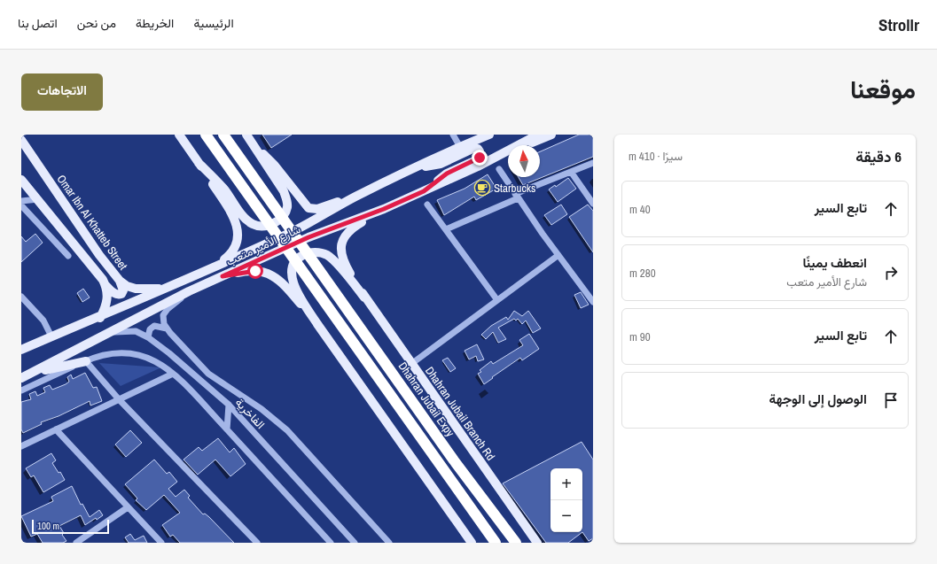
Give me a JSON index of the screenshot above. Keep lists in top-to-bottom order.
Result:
{
  "streets": {
    "highway": ["Dhahran Jubail Expy"],
    "main road": ["Omar Ibn Al Khatteb Street", "شارع الأمير متعب", "Dhahran Jubail Branch Rd"],
    "street": ["الفاخرية"]
  },
  "crossings": [
    ["Omar Ibn Al Khatteb Street", "شارع الأمير متعب"],
    ["شارع الأمير متعب", "الفاخرية"]
  ],
  "places": {
    "cafe": ["Starbucks"]
  },
  "scale_bar": "100 m",
  "north": "top",
  "page": {
    "header": "Strollr",
    "nav": [
      "الرئيسية",
      "الخريطة",
      "من نحن",
      "اتصل بنا"
    ],
    "title": "موقعنا",
    "buttons": "الاتجاهات",
    "heading": ["6 دقيقة", "سيرًا · 410 m"],
    "list": [
      ["تابع السير", "40 m"],
      ["انعطف يمينًا", "شارع الأمير متعب", "280 m"],
      ["تابع السير", "90 m"],
      "الوصول إلى الوجهة"
    ],
    "map_buttons": ["+", "−"],
    "scale": "100 m"
  }
}
